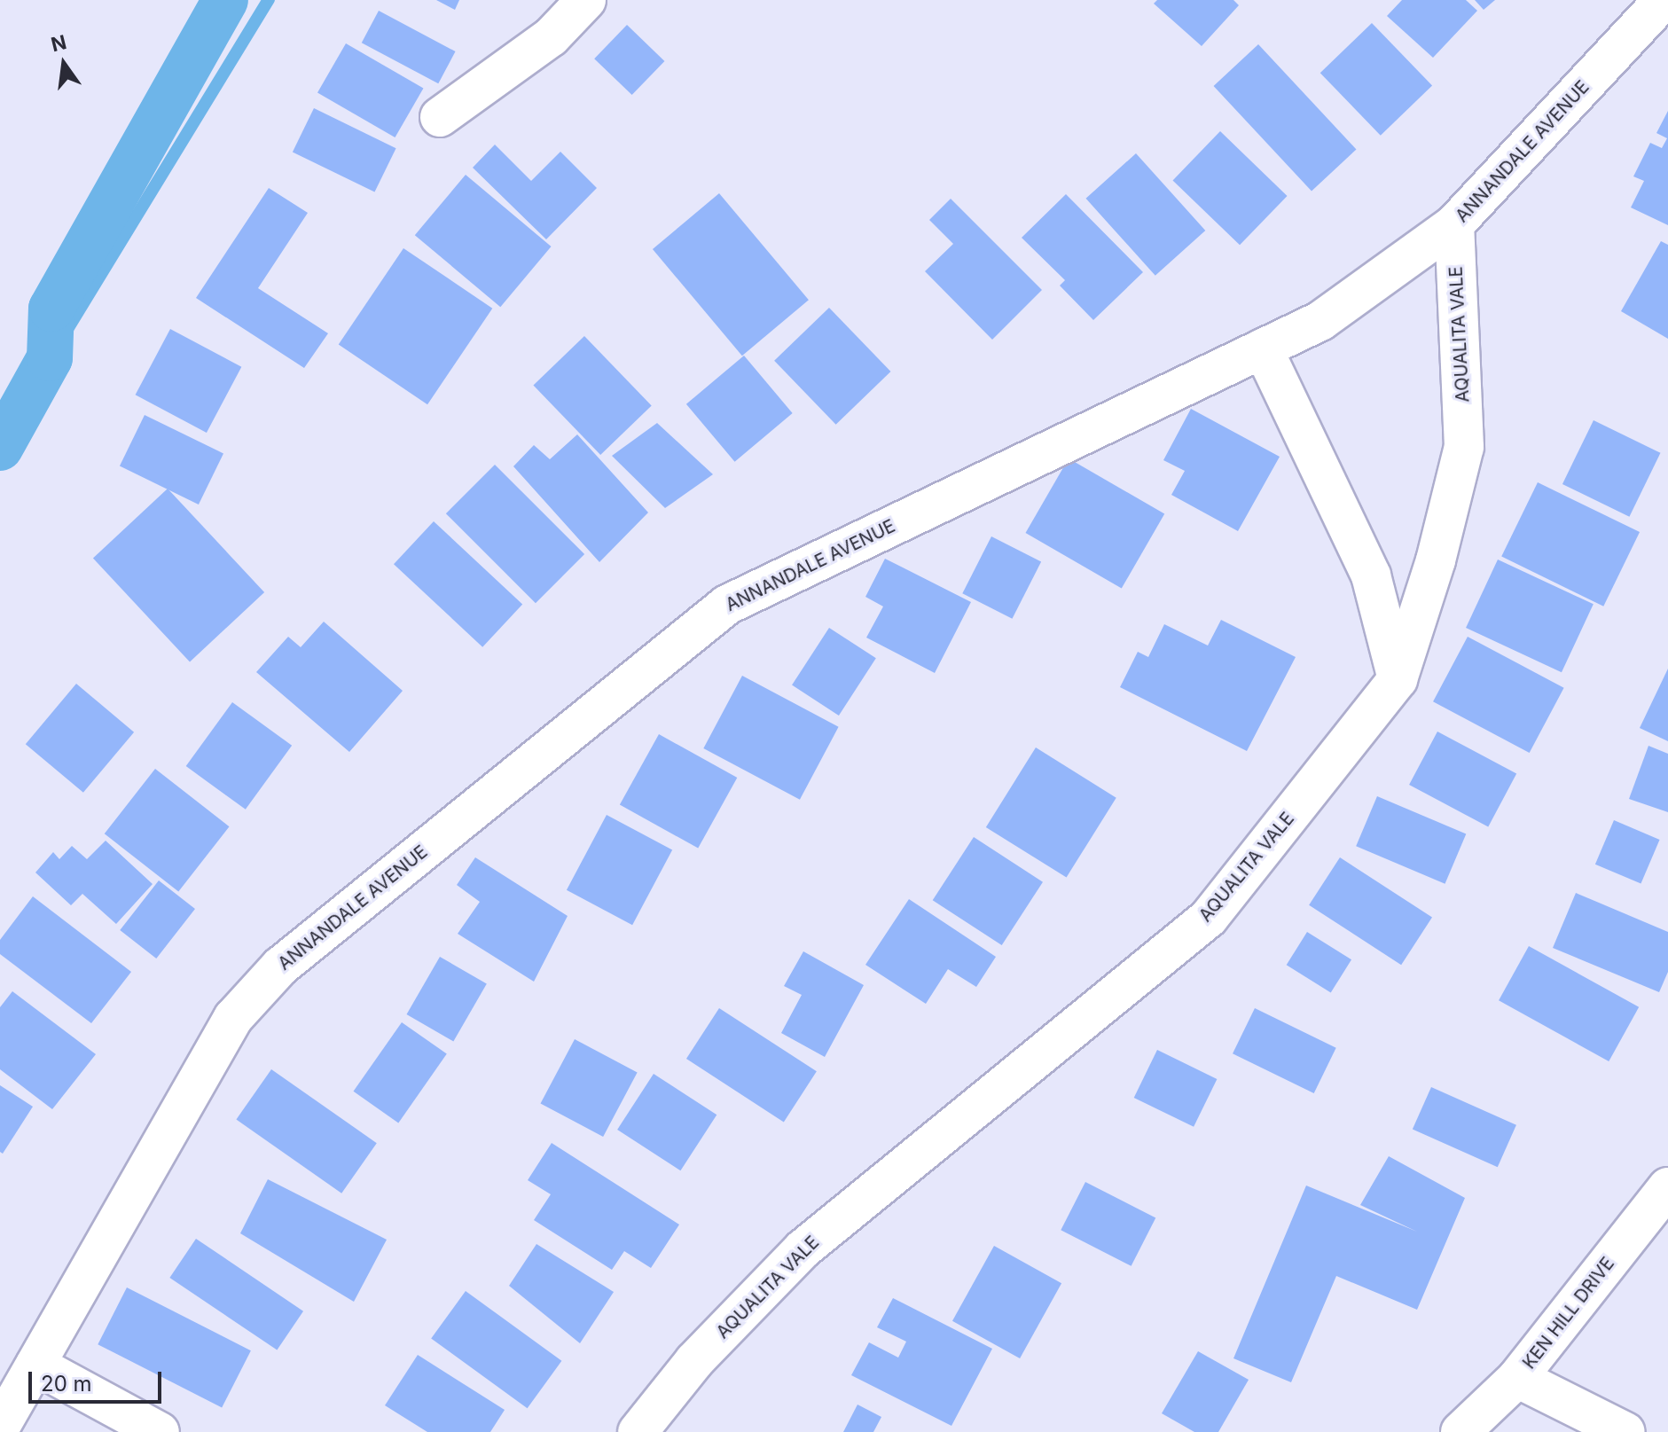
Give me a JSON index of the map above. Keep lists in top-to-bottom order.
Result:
{
  "streets": {
    "street": ["ANNANDALE AVENUE", "AQUALITA VALE", "KEN HILL DRIVE"]
  },
  "crossings": [
    ["ANNANDALE AVENUE", "AQUALITA VALE"]
  ],
  "scale_bar": "20 m",
  "north": "top"
}
